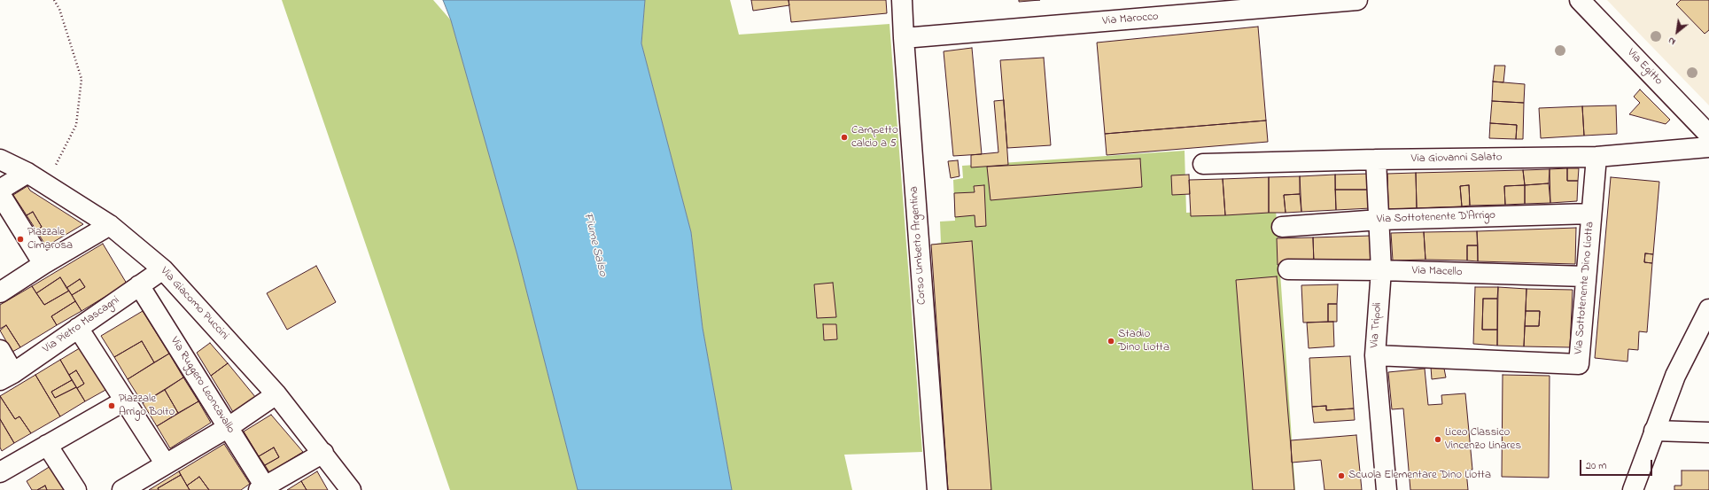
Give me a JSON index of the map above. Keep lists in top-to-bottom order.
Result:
{
  "streets": {
    "street": [
      "Via Marocco",
      "Via Egitto",
      "Via Giovanni Salato",
      "Via Sottotenente D'Arrigo",
      "Corso Umberto Argentina",
      "Via Macello",
      "Via Sottotenente Dino Liotta",
      "Via Giacomo Puccini",
      "Via Pietro Mascagni",
      "Via Tripoli",
      "Via Ruggero Leoncavallo"
    ]
  },
  "crossings": [
    ["Via Marocco", "Corso Umberto Argentina"],
    ["Via Giovanni Salato", "Via Sottotenente Dino Liotta"],
    ["Via Giovanni Salato", "Via Tripoli"],
    ["Via Sottotenente D'Arrigo", "Via Sottotenente Dino Liotta"],
    ["Via Sottotenente D'Arrigo", "Via Tripoli"],
    ["Via Macello", "Via Sottotenente Dino Liotta"],
    ["Via Macello", "Via Tripoli"],
    ["Via Sottotenente Dino Liotta", "Via Tripoli"],
    ["Via Giacomo Puccini", "Via Pietro Mascagni"],
    ["Via Pietro Mascagni", "Via Ruggero Leoncavallo"]
  ],
  "water": ["Fiume Salso"],
  "places": [
    "Campetto calcio a 5",
    "Piazzale Cimarosa",
    "Stadio Dino Liotta",
    "Piazzale Arrigo Boito",
    "Liceo Classico Vincenzo Linares",
    "Scuola Elementare Dino Liotta"
  ],
  "scale_bar": "20 m",
  "north": "bottom left"
}
